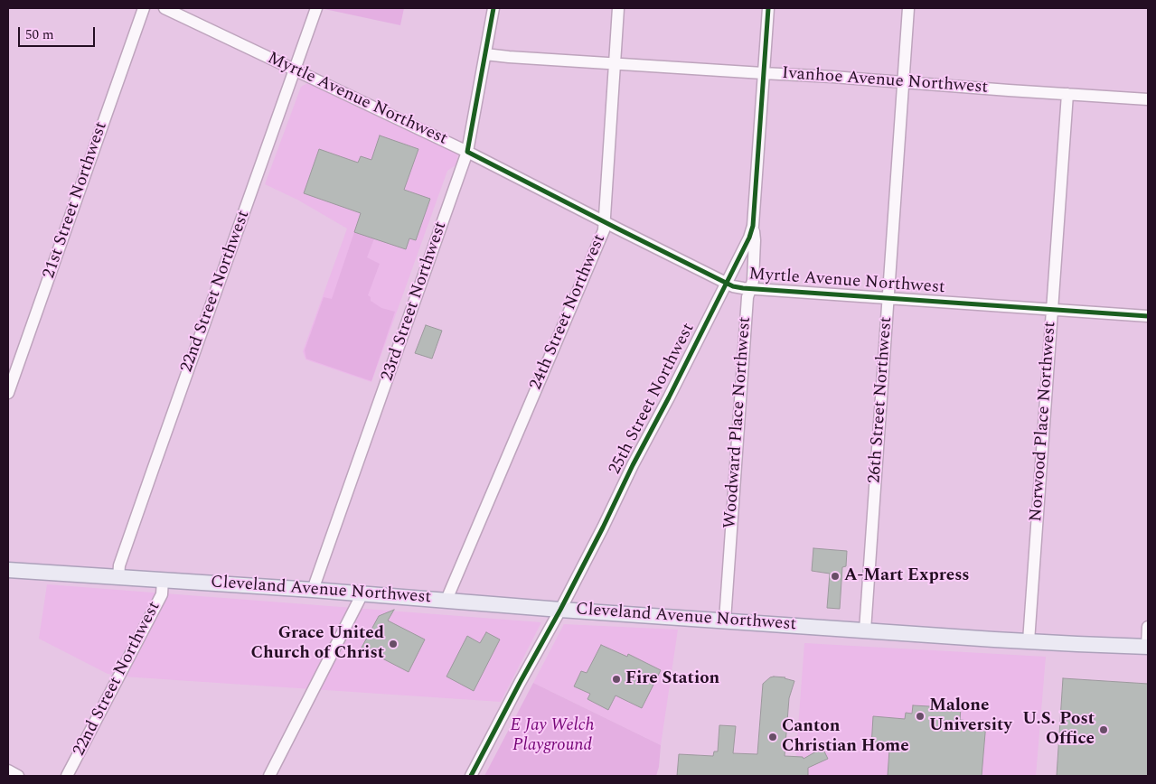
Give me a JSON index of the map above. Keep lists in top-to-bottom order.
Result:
{
  "streets": {
    "main road": ["Cleveland Avenue Northwest"],
    "street": [
      "Ivanhoe Avenue Northwest",
      "Myrtle Avenue Northwest",
      "21st Street Northwest",
      "22nd Street Northwest",
      "23rd Street Northwest",
      "24th Street Northwest",
      "25th Street Northwest",
      "26th Street Northwest",
      "Norwood Place Northwest",
      "Woodward Place Northwest"
    ]
  },
  "crossings": [
    ["Ivanhoe Avenue Northwest", "23rd Street Northwest"],
    ["Ivanhoe Avenue Northwest", "24th Street Northwest"],
    ["Ivanhoe Avenue Northwest", "25th Street Northwest"],
    ["Ivanhoe Avenue Northwest", "26th Street Northwest"],
    ["Ivanhoe Avenue Northwest", "Norwood Place Northwest"],
    ["Myrtle Avenue Northwest", "22nd Street Northwest"],
    ["Myrtle Avenue Northwest", "23rd Street Northwest"],
    ["Myrtle Avenue Northwest", "24th Street Northwest"],
    ["Myrtle Avenue Northwest", "25th Street Northwest"],
    ["Myrtle Avenue Northwest", "26th Street Northwest"],
    ["Myrtle Avenue Northwest", "Norwood Place Northwest"],
    ["Myrtle Avenue Northwest", "Woodward Place Northwest"],
    ["22nd Street Northwest", "Cleveland Avenue Northwest"],
    ["23rd Street Northwest", "Cleveland Avenue Northwest"],
    ["24th Street Northwest", "Cleveland Avenue Northwest"],
    ["25th Street Northwest", "Woodward Place Northwest"],
    ["25th Street Northwest", "Cleveland Avenue Northwest"],
    ["26th Street Northwest", "Cleveland Avenue Northwest"],
    ["Norwood Place Northwest", "Cleveland Avenue Northwest"],
    ["Woodward Place Northwest", "Cleveland Avenue Northwest"]
  ],
  "parks": ["E Jay Welch Playground"],
  "places": [
    "A-Mart Express",
    "Grace United Church of Christ",
    "Fire Station",
    "Malone University",
    "U.S. Post Office",
    "Canton Christian Home"
  ],
  "scale_bar": "50 m"
}
